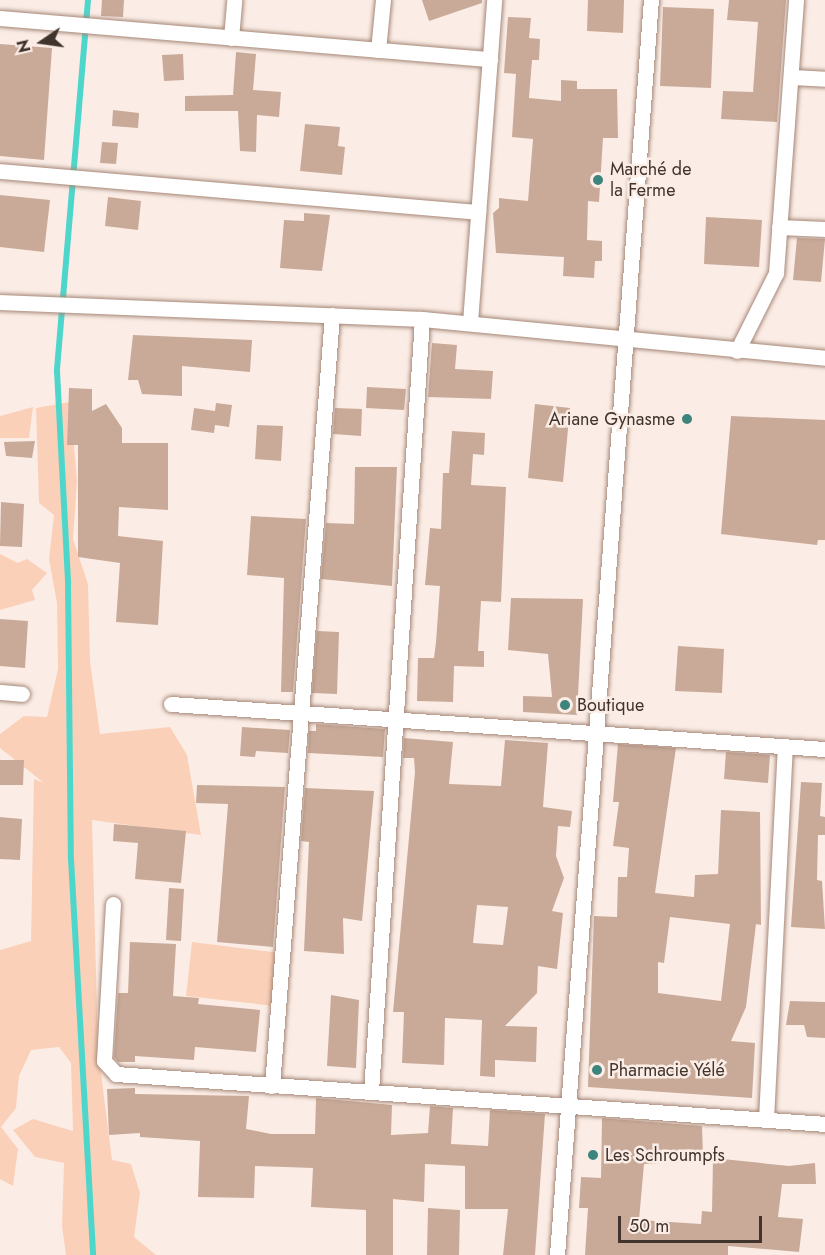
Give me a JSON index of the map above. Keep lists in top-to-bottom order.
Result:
{
  "places": [
    "Marché de la Ferme",
    "Ariane Gynasme",
    "Boutique",
    "Pharmacie Yélé",
    "Les Schroumpfs"
  ],
  "scale_bar": "50 m",
  "north": "left"
}
